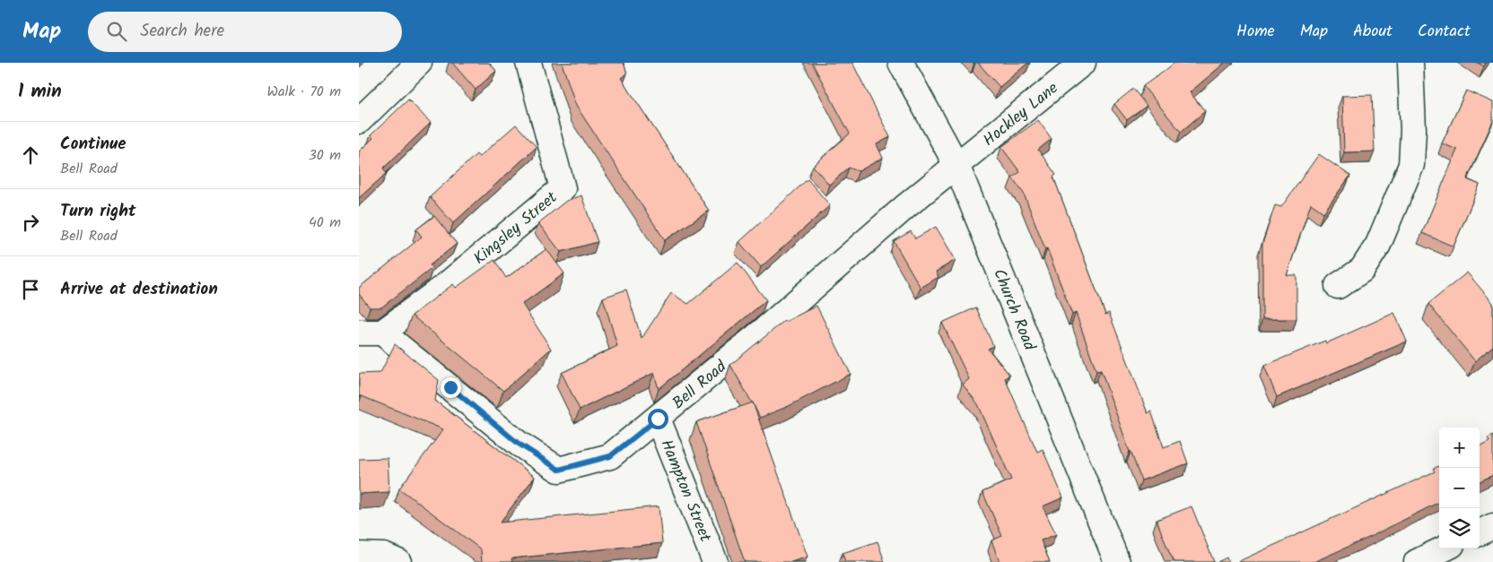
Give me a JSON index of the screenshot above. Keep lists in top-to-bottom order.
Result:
{
  "streets": {
    "street": [
      "Hockley Lane",
      "Kingsley Street",
      "Church Road",
      "Bell Road",
      "Hampton Street"
    ]
  },
  "crossings": [
    ["Hockley Lane", "Church Road"],
    ["Hockley Lane", "Bell Road"],
    ["Kingsley Street", "Bell Road"],
    ["Church Road", "Bell Road"],
    ["Bell Road", "Hampton Street"]
  ],
  "page": {
    "header": "Map",
    "search": "Search here",
    "nav": [
      "Home",
      "Map",
      "About",
      "Contact"
    ],
    "heading": ["1 min", "Walk · 70 m"],
    "list": [
      ["Continue", "Bell Road", "30 m"],
      ["Turn right", "Bell Road", "40 m"],
      "Arrive at destination"
    ],
    "map_buttons": ["+", "−"]
  }
}
